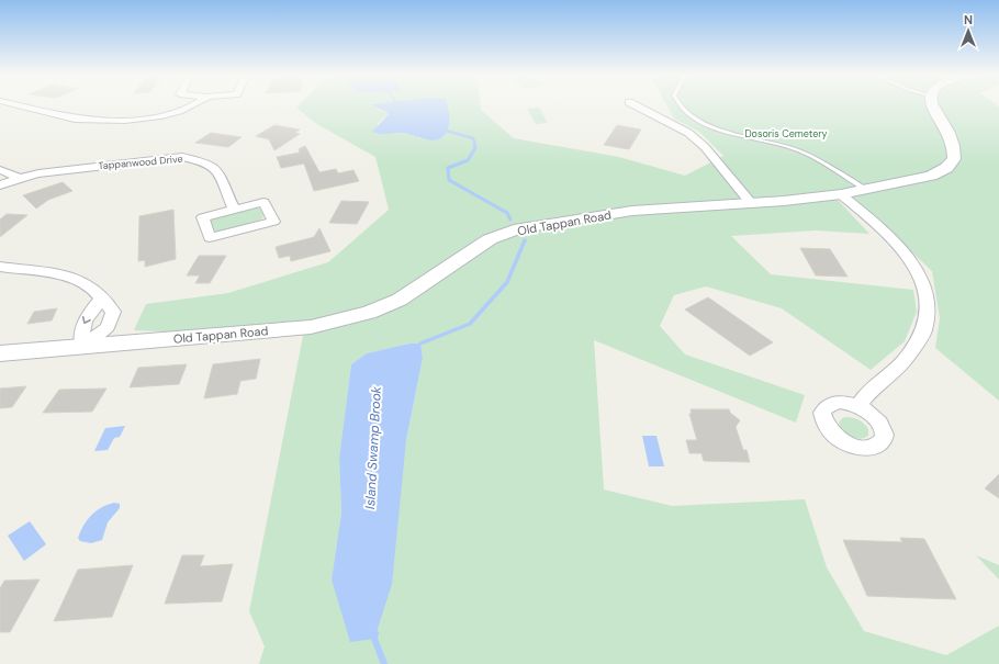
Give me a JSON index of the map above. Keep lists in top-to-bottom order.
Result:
{
  "streets": {
    "street": ["Tappanwood Drive", "Old Tappan Road"]
  },
  "water": ["Island Swamp Brook"],
  "parks": ["Dosoris Cemetery"],
  "north": "top"
}
